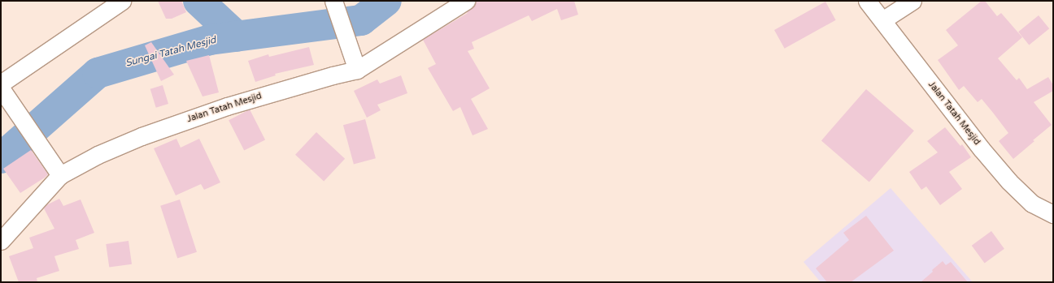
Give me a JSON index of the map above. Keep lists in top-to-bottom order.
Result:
{
  "streets": {
    "street": ["Jalan Tatah Mesjid"]
  },
  "water": ["Sungai Tatah Mesjid"]
}
